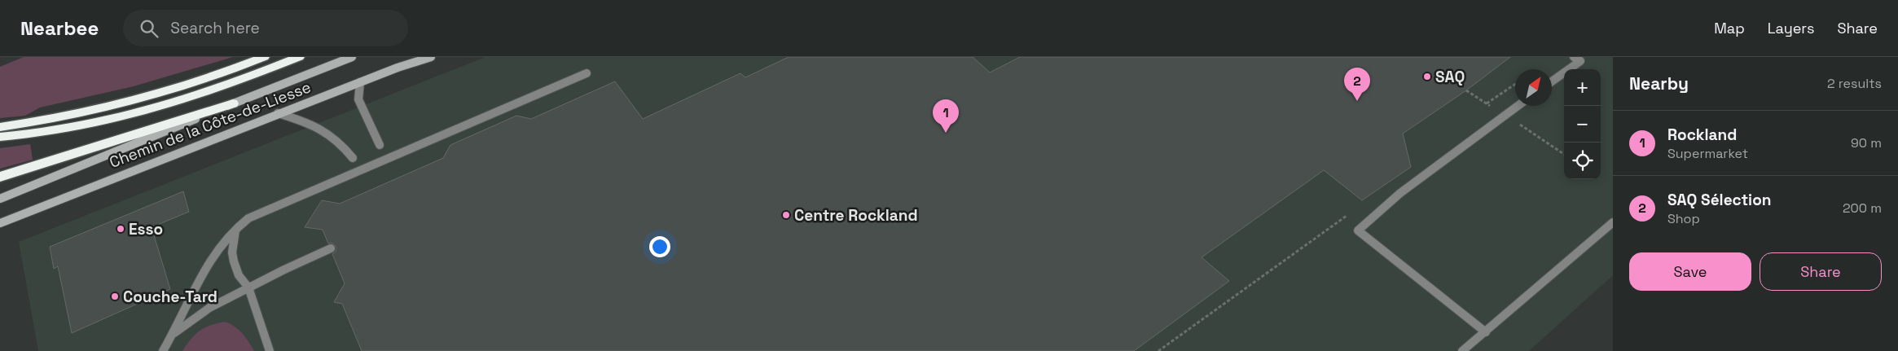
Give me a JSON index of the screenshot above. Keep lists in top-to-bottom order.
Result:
{
  "streets": {
    "main road": ["Chemin de la Côte-de-Liesse"]
  },
  "places": [
    "SAQ",
    "Centre Rockland",
    "Esso",
    "Couche-Tard"
  ],
  "north": "top right",
  "page": {
    "header": "Nearbee",
    "search": "Search here",
    "nav": ["Map", "Layers", "Share"],
    "heading": ["Nearby", "2 results"],
    "pins": ["2", "1"],
    "map_buttons": ["+", "−"],
    "list": [
      {
        "mark": "1",
        "name": "Rockland",
        "note": "Supermarket",
        "value": "90 m"
      },
      {
        "mark": "2",
        "name": "SAQ Sélection",
        "note": "Shop",
        "value": "200 m"
      }
    ],
    "buttons": ["Save", "Share"]
  }
}
